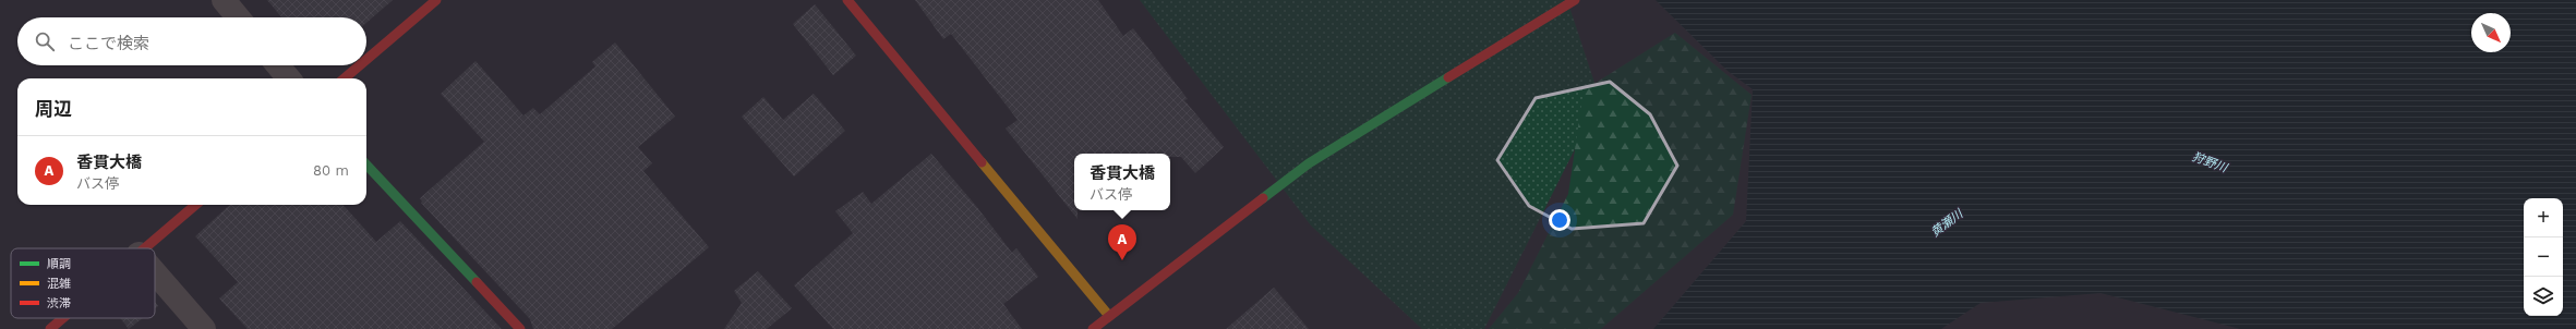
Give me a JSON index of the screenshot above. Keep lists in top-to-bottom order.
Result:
{
  "water": ["狩野川", "黄瀬川"],
  "legend": ["順調", "混雑", "渋滞"],
  "north": "bottom right",
  "page": {
    "search": "ここで検索",
    "heading": "周辺",
    "list": [
      {
        "mark": "A",
        "name": "香貫大橋",
        "note": "バス停",
        "value": "80 m"
      }
    ],
    "popup": ["香貫大橋", "バス停"],
    "map_buttons": ["+", "−"],
    "pins": "A"
  }
}
